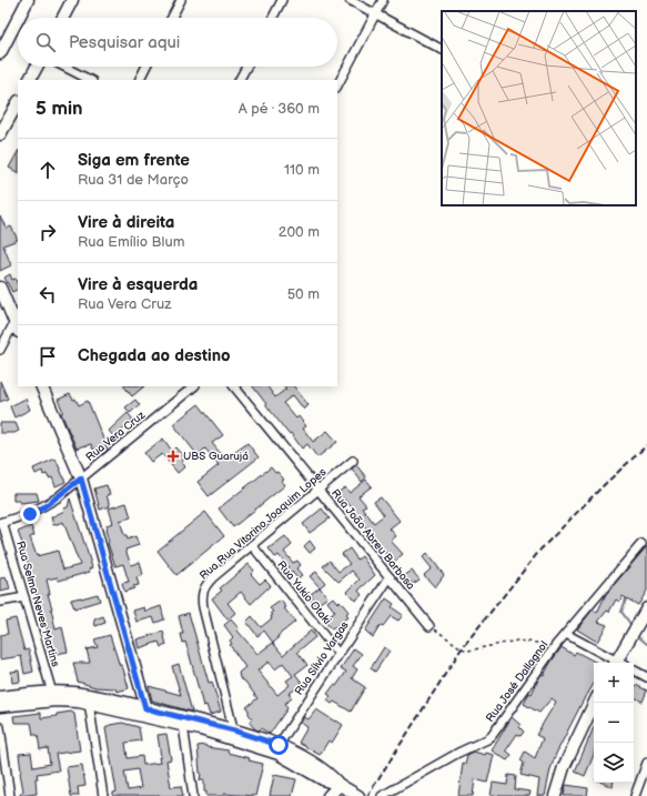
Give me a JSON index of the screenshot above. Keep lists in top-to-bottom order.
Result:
{
  "streets": {
    "street": [
      "Rua Vera Cruz",
      "Rua Rua Vitorino Joaquim Lopes",
      "Rua João Abreu Barbosa",
      "Rua Yukio Otaki",
      "Rua Selma Neves Martins",
      "Rua Sílvio Vargas",
      "Rua José Dallagnol"
    ]
  },
  "crossings": [
    ["Rua Vera Cruz", "Rua Selma Neves Martins"],
    ["Rua Rua Vitorino Joaquim Lopes", "Rua João Abreu Barbosa"],
    ["Rua Rua Vitorino Joaquim Lopes", "Rua Yukio Otaki"],
    ["Rua João Abreu Barbosa", "Rua Sílvio Vargas"],
    ["Rua Yukio Otaki", "Rua Sílvio Vargas"]
  ],
  "places": {
    "health": ["UBS Guarujá"]
  },
  "page": {
    "search": "Pesquisar aqui",
    "heading": ["5 min", "A pé · 360 m"],
    "list": [
      ["Siga em frente", "Rua 31 de Março", "110 m"],
      ["Vire à direita", "Rua Emílio Blum", "200 m"],
      ["Vire à esquerda", "Rua Vera Cruz", "50 m"],
      "Chegada ao destino"
    ],
    "map_buttons": ["+", "−"]
  }
}
